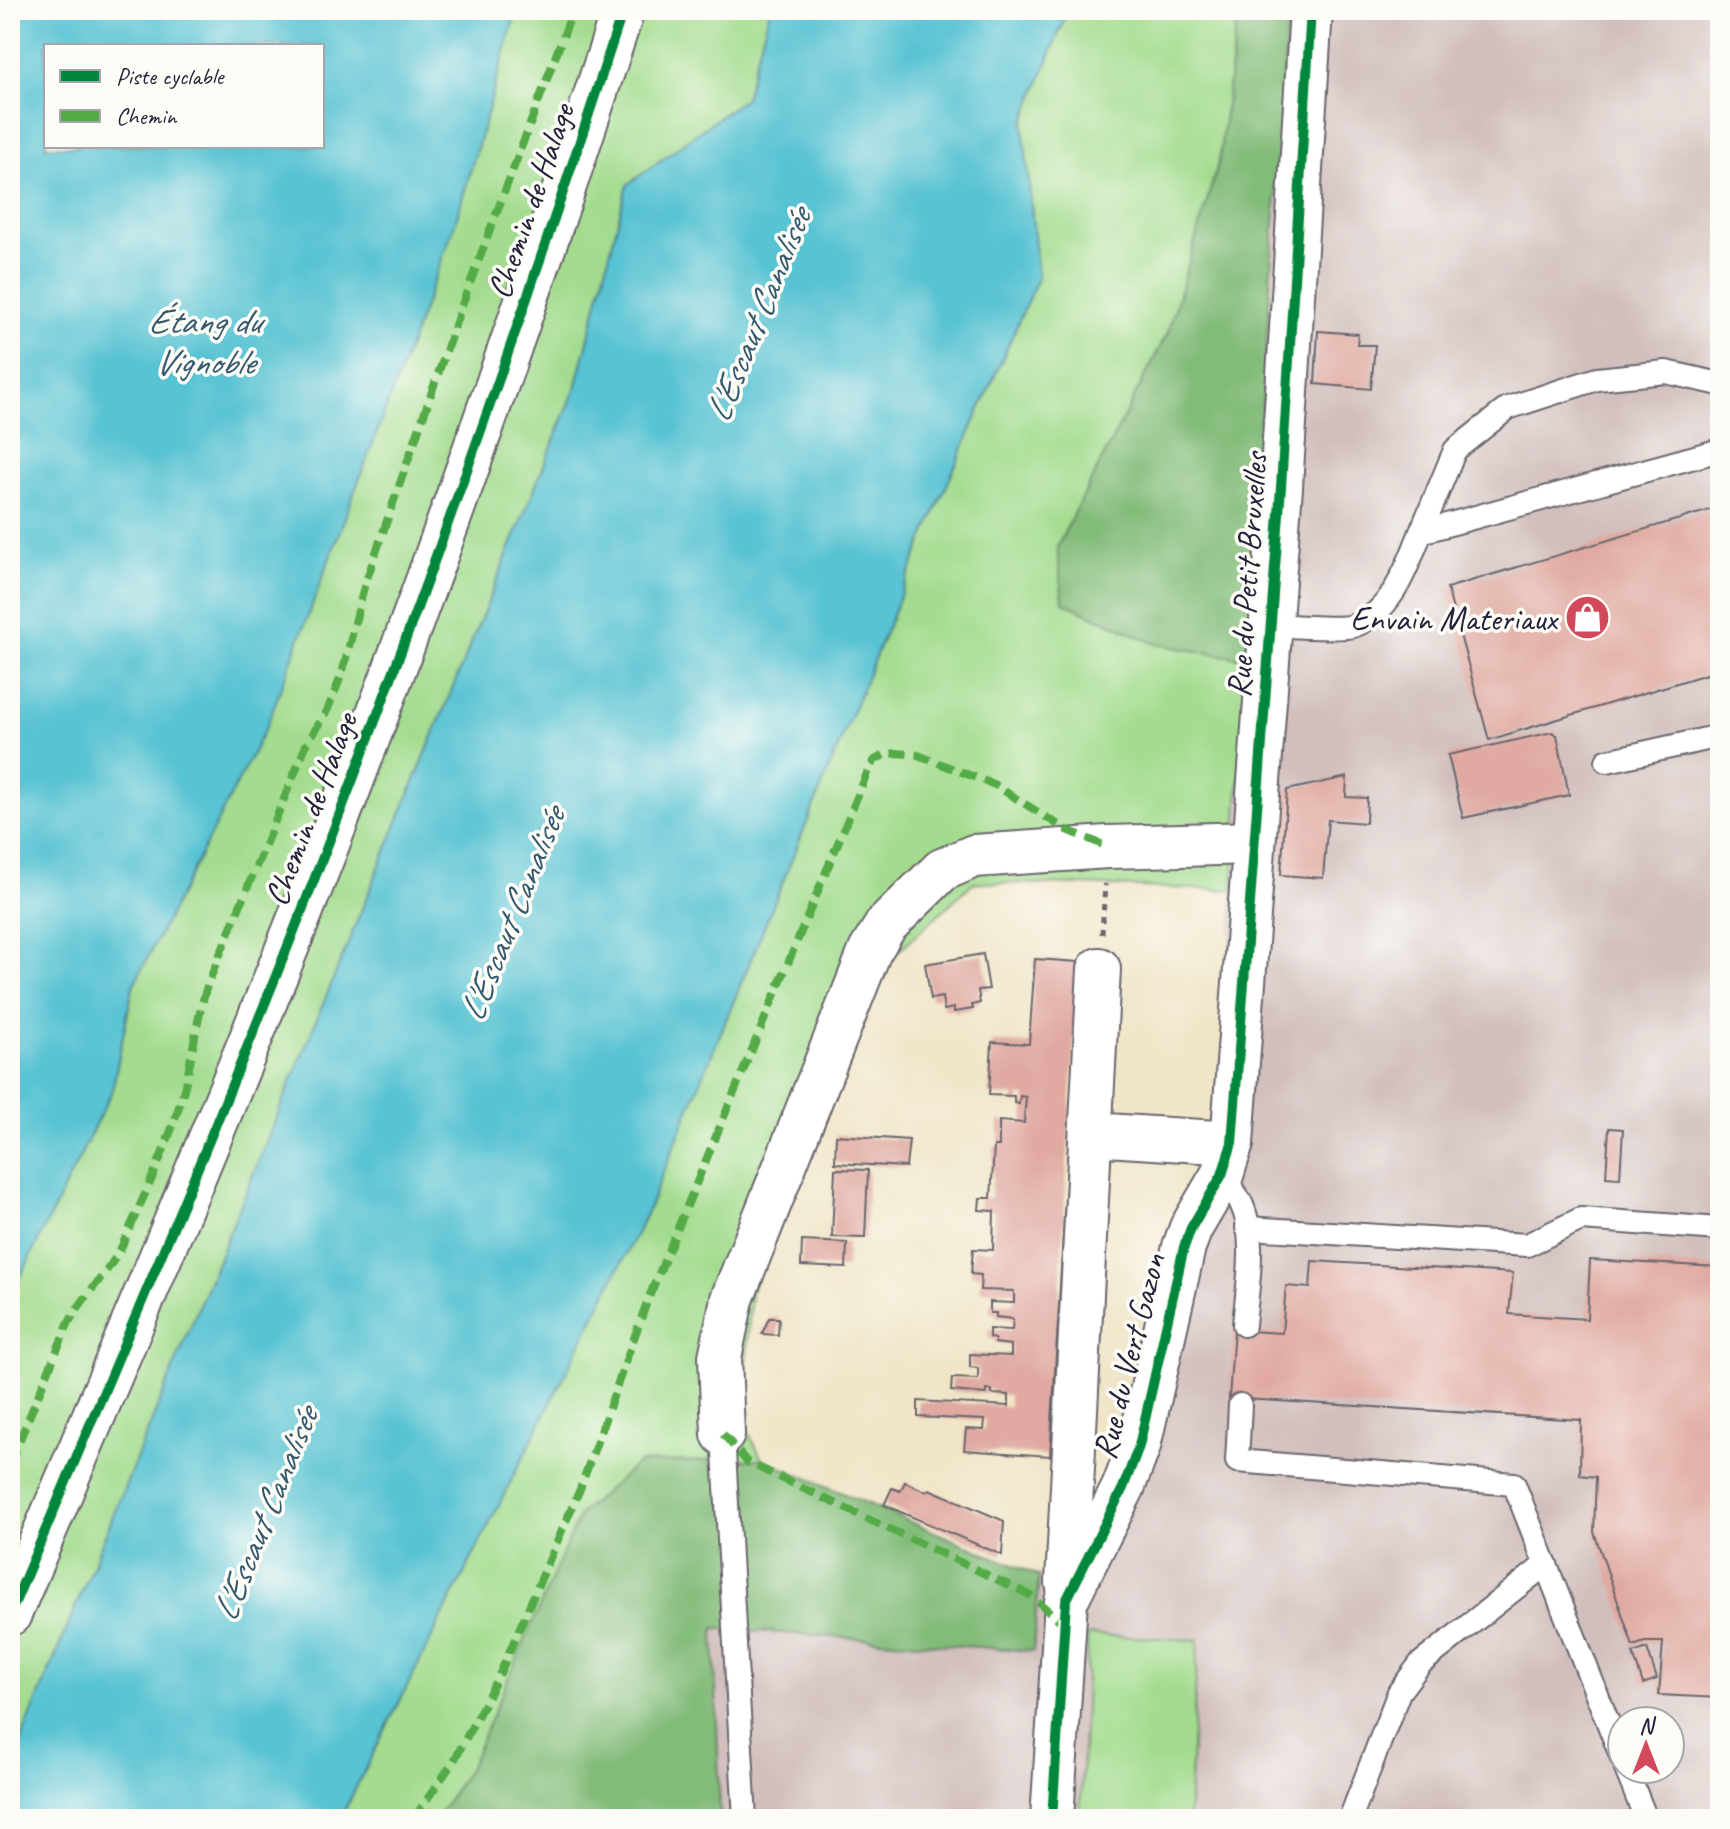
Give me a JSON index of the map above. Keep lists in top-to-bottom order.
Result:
{
  "streets": {
    "street": ["Chemin de Halage", "Rue du Petit Bruxelles", "Rue du Vert Gazon"]
  },
  "crossings": [
    ["Rue du Petit Bruxelles", "Rue du Vert Gazon"]
  ],
  "water": ["L'Escaut Canalisée", "Étang du Vignoble"],
  "places": {
    "shop": ["Envain Materiaux"]
  },
  "legend": ["Piste cyclable", "Chemin"],
  "north": "top"
}
